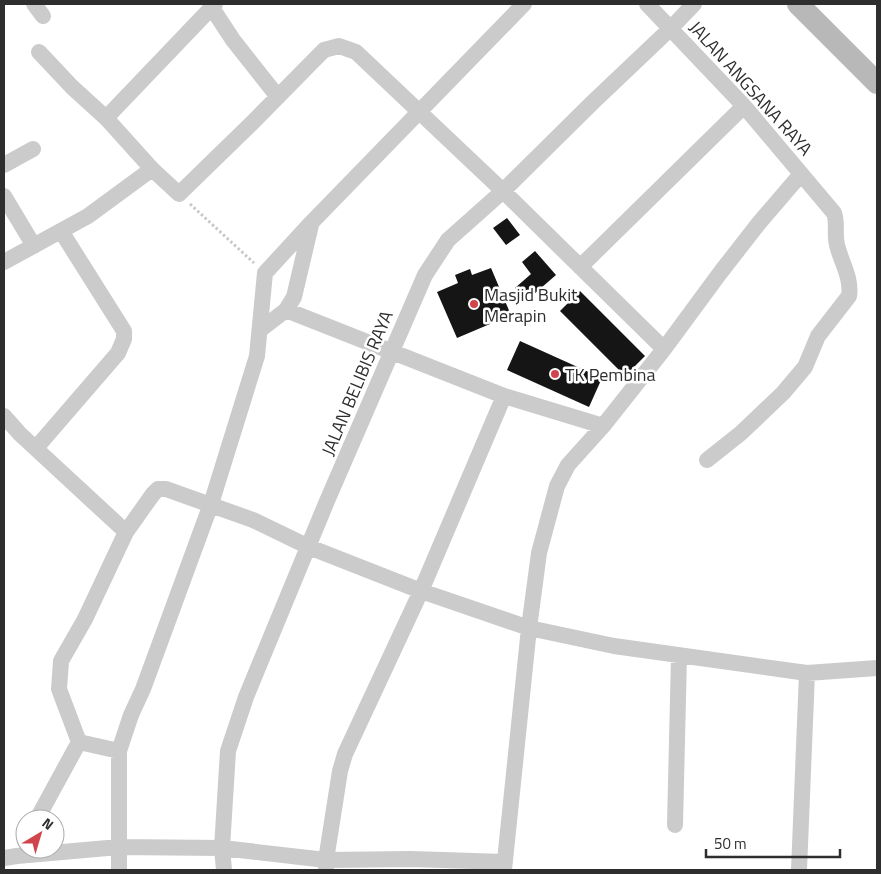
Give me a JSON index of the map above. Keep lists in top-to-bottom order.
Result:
{
  "streets": {
    "street": ["JALAN ANGSANA RAYA", "JALAN BELIBIS RAYA"]
  },
  "crossings": [
    ["JALAN ANGSANA RAYA", "JALAN BELIBIS RAYA"]
  ],
  "places": ["Masjid Bukit Merapin", "TK Pembina"],
  "scale_bar": "50 m",
  "north": "top right"
}
